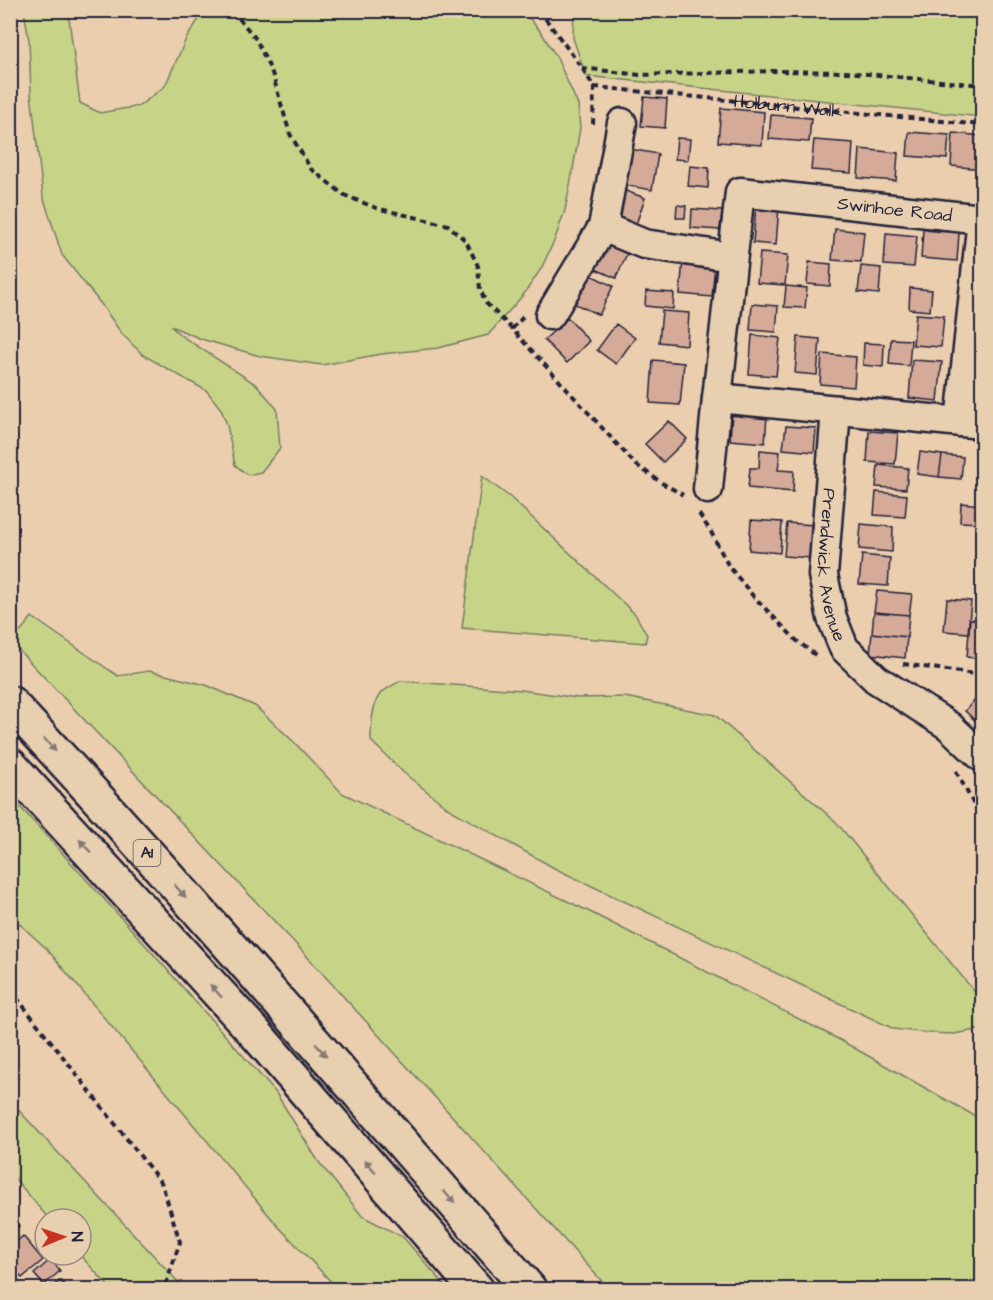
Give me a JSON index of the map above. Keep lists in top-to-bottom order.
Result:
{
  "streets": {
    "highway": ["A1"],
    "street": ["Swinhoe Road", "Prendwick Avenue"],
    "path": ["Holburn Walk"]
  },
  "crossings": [
    ["Swinhoe Road", "Prendwick Avenue"]
  ],
  "north": "right"
}
